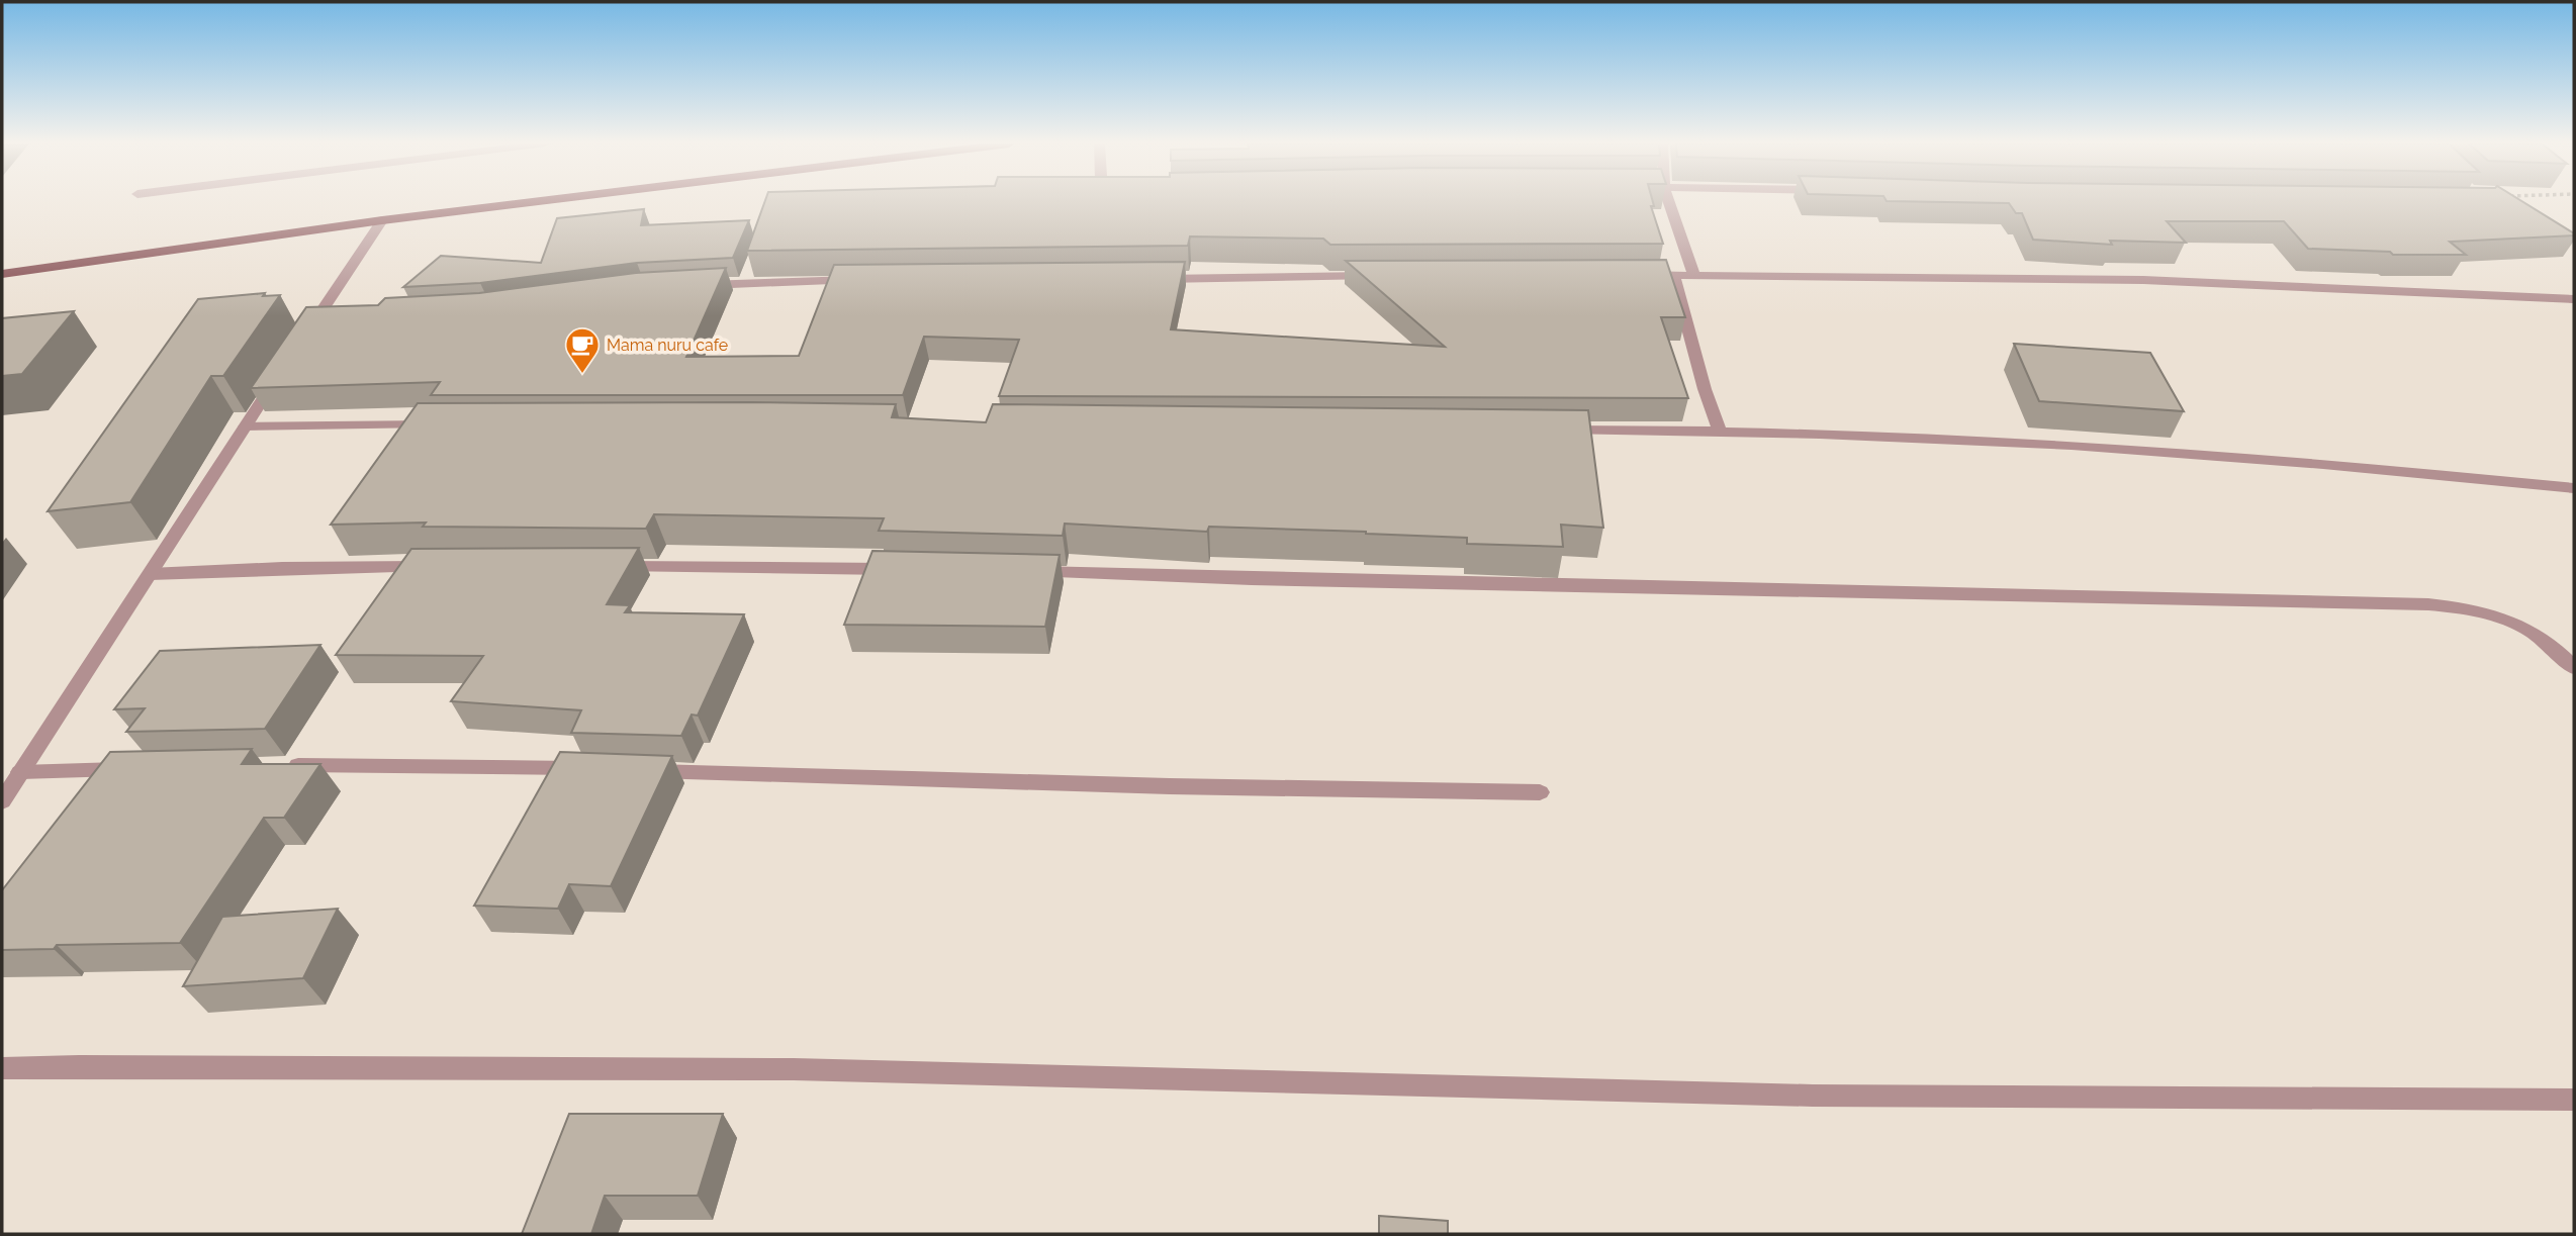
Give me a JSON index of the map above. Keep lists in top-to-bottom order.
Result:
{
  "places": {
    "cafe": ["Mama nuru cafe"]
  }
}
